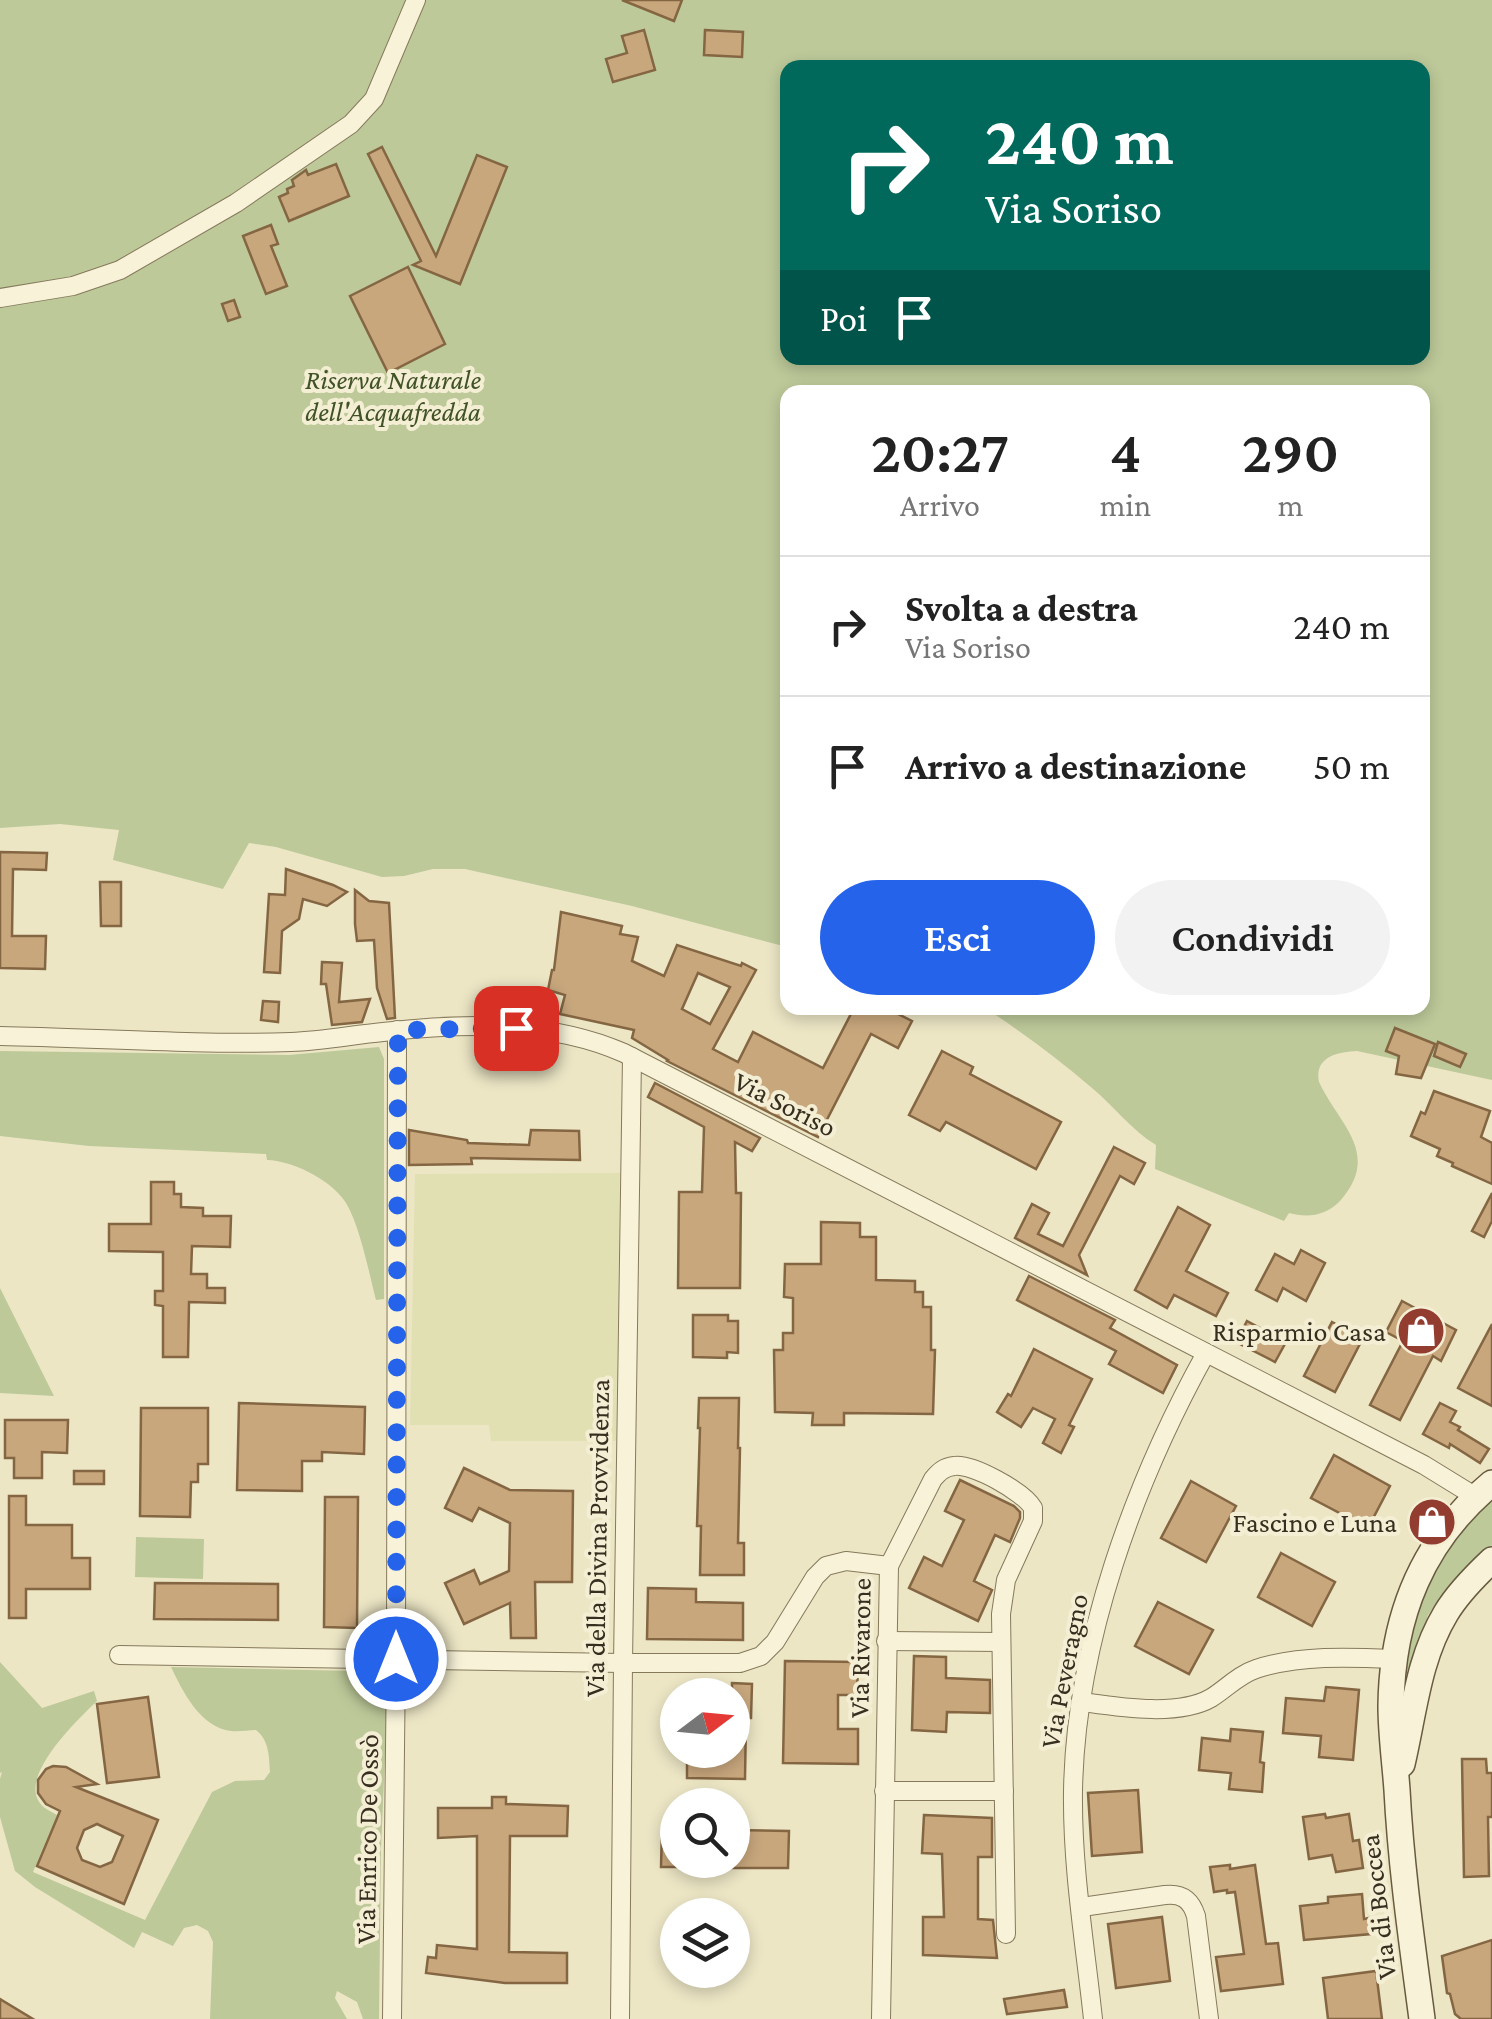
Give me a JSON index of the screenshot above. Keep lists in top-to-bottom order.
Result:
{
  "streets": {
    "main road": ["Via di Boccea"],
    "street": [
      "Via Soriso",
      "Via della Divina Provvidenza",
      "Via Rivarone",
      "Via Peveragno",
      "Via Enrico De Ossò"
    ]
  },
  "crossings": [
    ["Via Soriso", "Via della Divina Provvidenza"],
    ["Via Soriso", "Via Peveragno"],
    ["Via Soriso", "Via Enrico De Ossò"],
    ["Via Soriso", "Via di Boccea"]
  ],
  "parks": ["Riserva Naturale dell'Acquafredda"],
  "places": {
    "shop": ["Risparmio Casa", "Fascino e Luna"]
  },
  "north": "right",
  "page": {
    "turn": ["240 m", "Via Soriso"],
    "then": "Poi",
    "eta": [
      "20:27",
      "Arrivo",
      "4",
      "min",
      "290",
      "m"
    ],
    "list": [
      {
        "name": "Svolta a destra",
        "note": "Via Soriso",
        "value": "240 m"
      },
      {
        "name": "Arrivo a destinazione",
        "value": "50 m"
      }
    ],
    "buttons": ["Esci", "Condividi"]
  }
}
